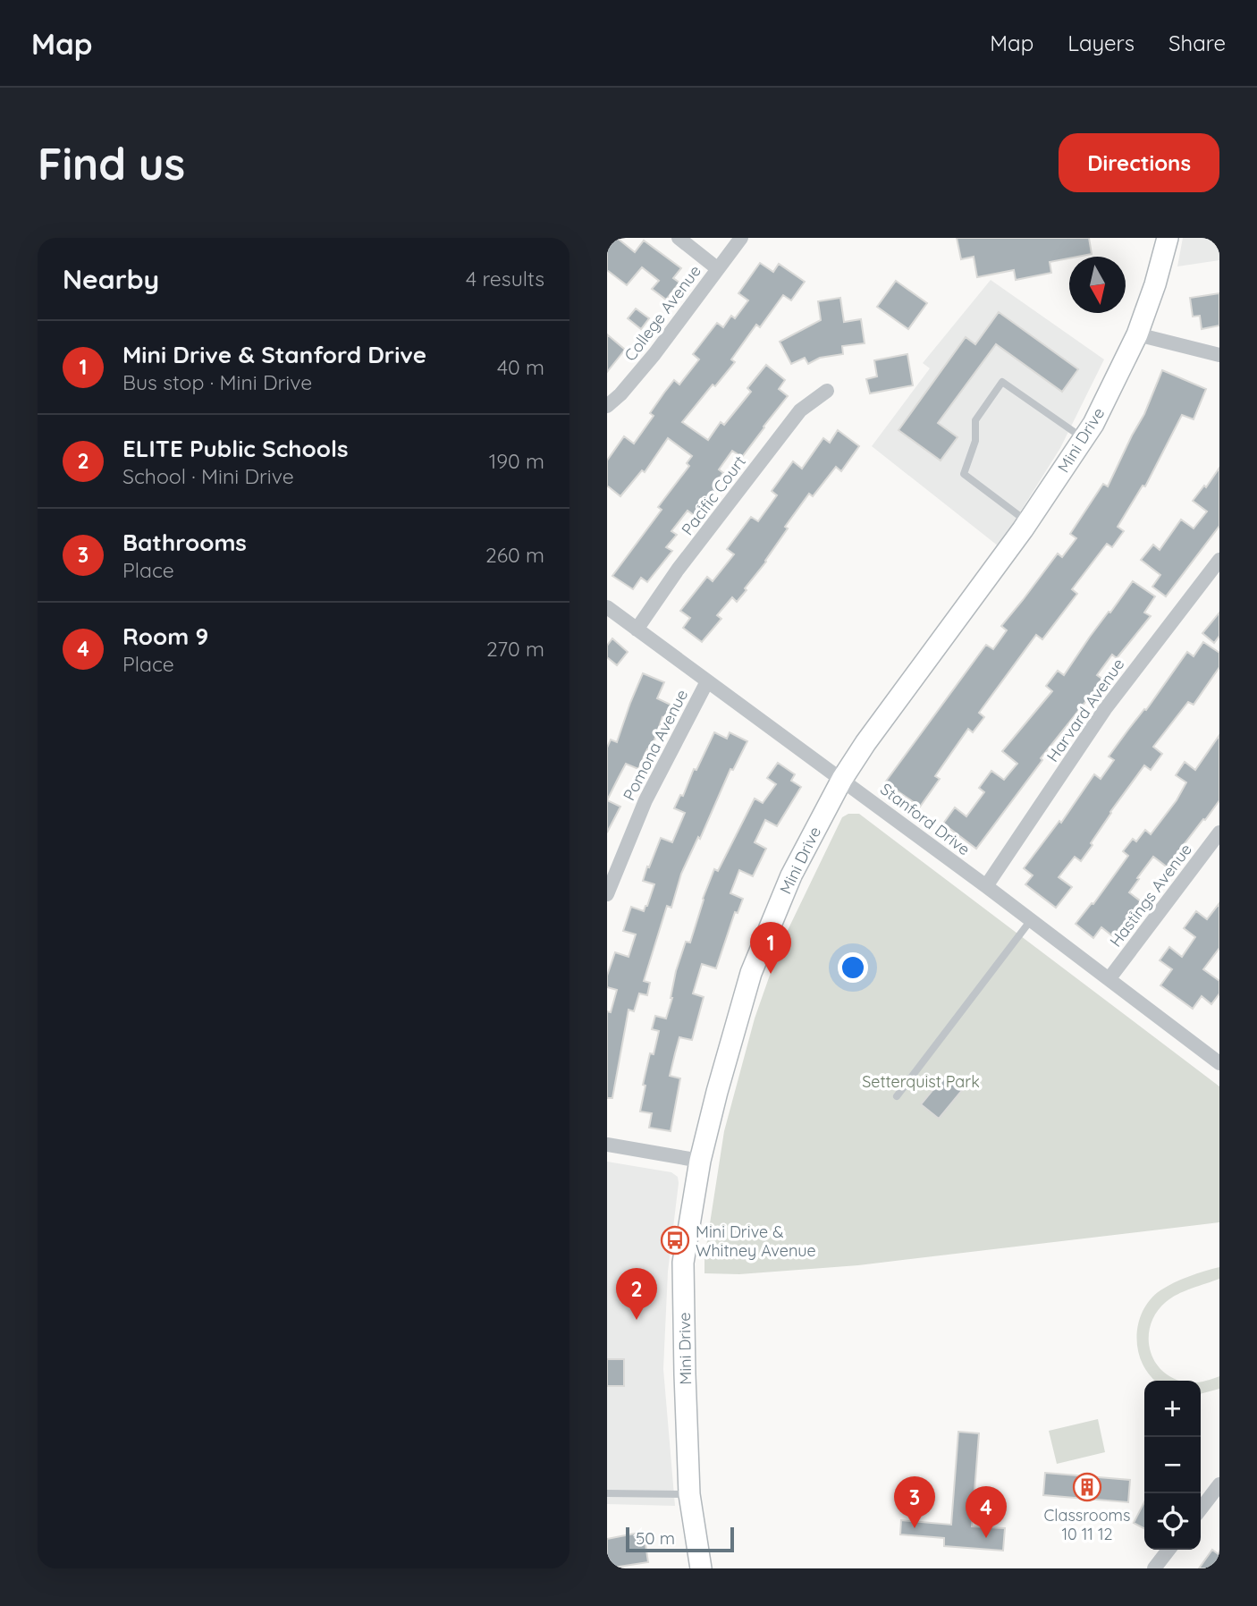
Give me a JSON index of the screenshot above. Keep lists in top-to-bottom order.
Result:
{
  "streets": {
    "street": [
      "College Avenue",
      "Mini Drive",
      "Pacific Court",
      "Harvard Avenue",
      "Pomona Avenue",
      "Stanford Drive",
      "Hastings Avenue"
    ]
  },
  "crossings": [
    ["Mini Drive", "Stanford Drive"],
    ["Pacific Court", "Stanford Drive"],
    ["Harvard Avenue", "Stanford Drive"],
    ["Pomona Avenue", "Stanford Drive"],
    ["Stanford Drive", "Hastings Avenue"]
  ],
  "parks": ["Setterquist Park"],
  "places": {
    "bus stop": ["Mini Drive & Whitney Avenue"],
    "building": ["Classrooms 10 11 12"]
  },
  "scale_bar": "50 m",
  "north": "bottom",
  "page": {
    "header": "Map",
    "nav": ["Map", "Layers", "Share"],
    "buttons": "Directions",
    "title": "Find us",
    "heading": ["Nearby", "4 results"],
    "list": [
      {
        "mark": "1",
        "name": "Mini Drive & Stanford Drive",
        "note": "Bus stop · Mini Drive",
        "value": "40 m"
      },
      {
        "mark": "2",
        "name": "ELITE Public Schools",
        "note": "School · Mini Drive",
        "value": "190 m"
      },
      {
        "mark": "3",
        "name": "Bathrooms",
        "note": "Place",
        "value": "260 m"
      },
      {
        "mark": "4",
        "name": "Room 9",
        "note": "Place",
        "value": "270 m"
      }
    ],
    "pins": [
      "1",
      "2",
      "3",
      "4"
    ],
    "map_buttons": ["+", "−"],
    "scale": "50 m"
  }
}
